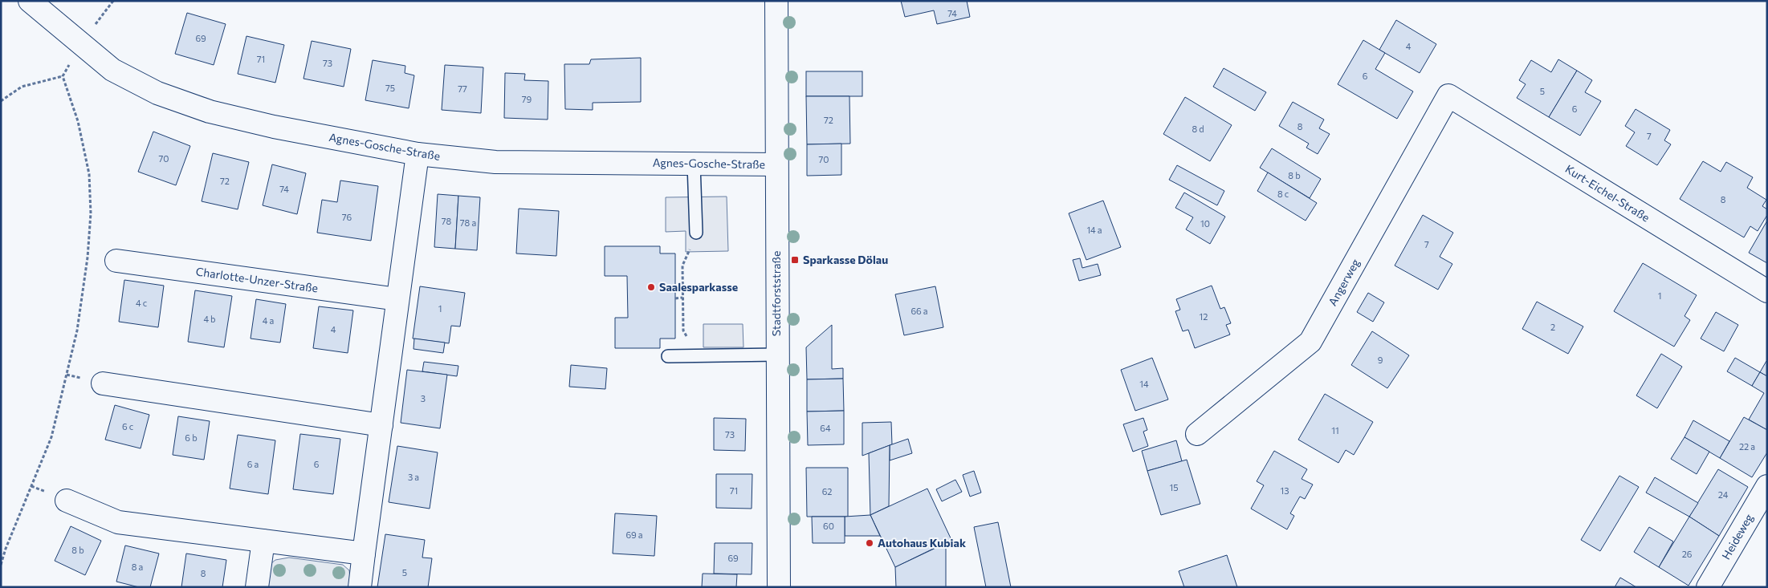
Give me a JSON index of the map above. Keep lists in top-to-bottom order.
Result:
{
  "streets": {
    "street": [
      "Agnes-Gosche-Straße",
      "Kurt-Eichel-Straße",
      "Charlotte-Unzer-Straße",
      "Angerweg",
      "Stadtforststraße",
      "Heideweg"
    ]
  },
  "crossings": [
    ["Agnes-Gosche-Straße", "Stadtforststraße"],
    ["Kurt-Eichel-Straße", "Angerweg"]
  ],
  "places": {
    "transit": ["Sparkasse Dölau"],
    "other": ["Saalesparkasse", "Autohaus Kubiak"]
  },
  "house_numbers": [
    "74",
    "69",
    "4",
    "71",
    "73",
    "6",
    "75",
    "77",
    "5",
    "79",
    "6",
    "72",
    "8",
    "8 d",
    "7",
    "70",
    "70",
    "8 b",
    "72",
    "74",
    "8 c",
    "8",
    "76",
    "78",
    "78 a",
    "10",
    "14 a",
    "7",
    "1",
    "4 c",
    "1",
    "66 a",
    "12",
    "4 b",
    "4 a",
    "2",
    "4",
    "9",
    "14",
    "3",
    "6 c",
    "64",
    "11",
    "73",
    "6 b",
    "22 a",
    "6 a",
    "6",
    "3 a",
    "15",
    "71",
    "13",
    "62",
    "24",
    "60",
    "69 a",
    "8 b",
    "26",
    "69",
    "8 a",
    "5",
    "8"
  ]
}
